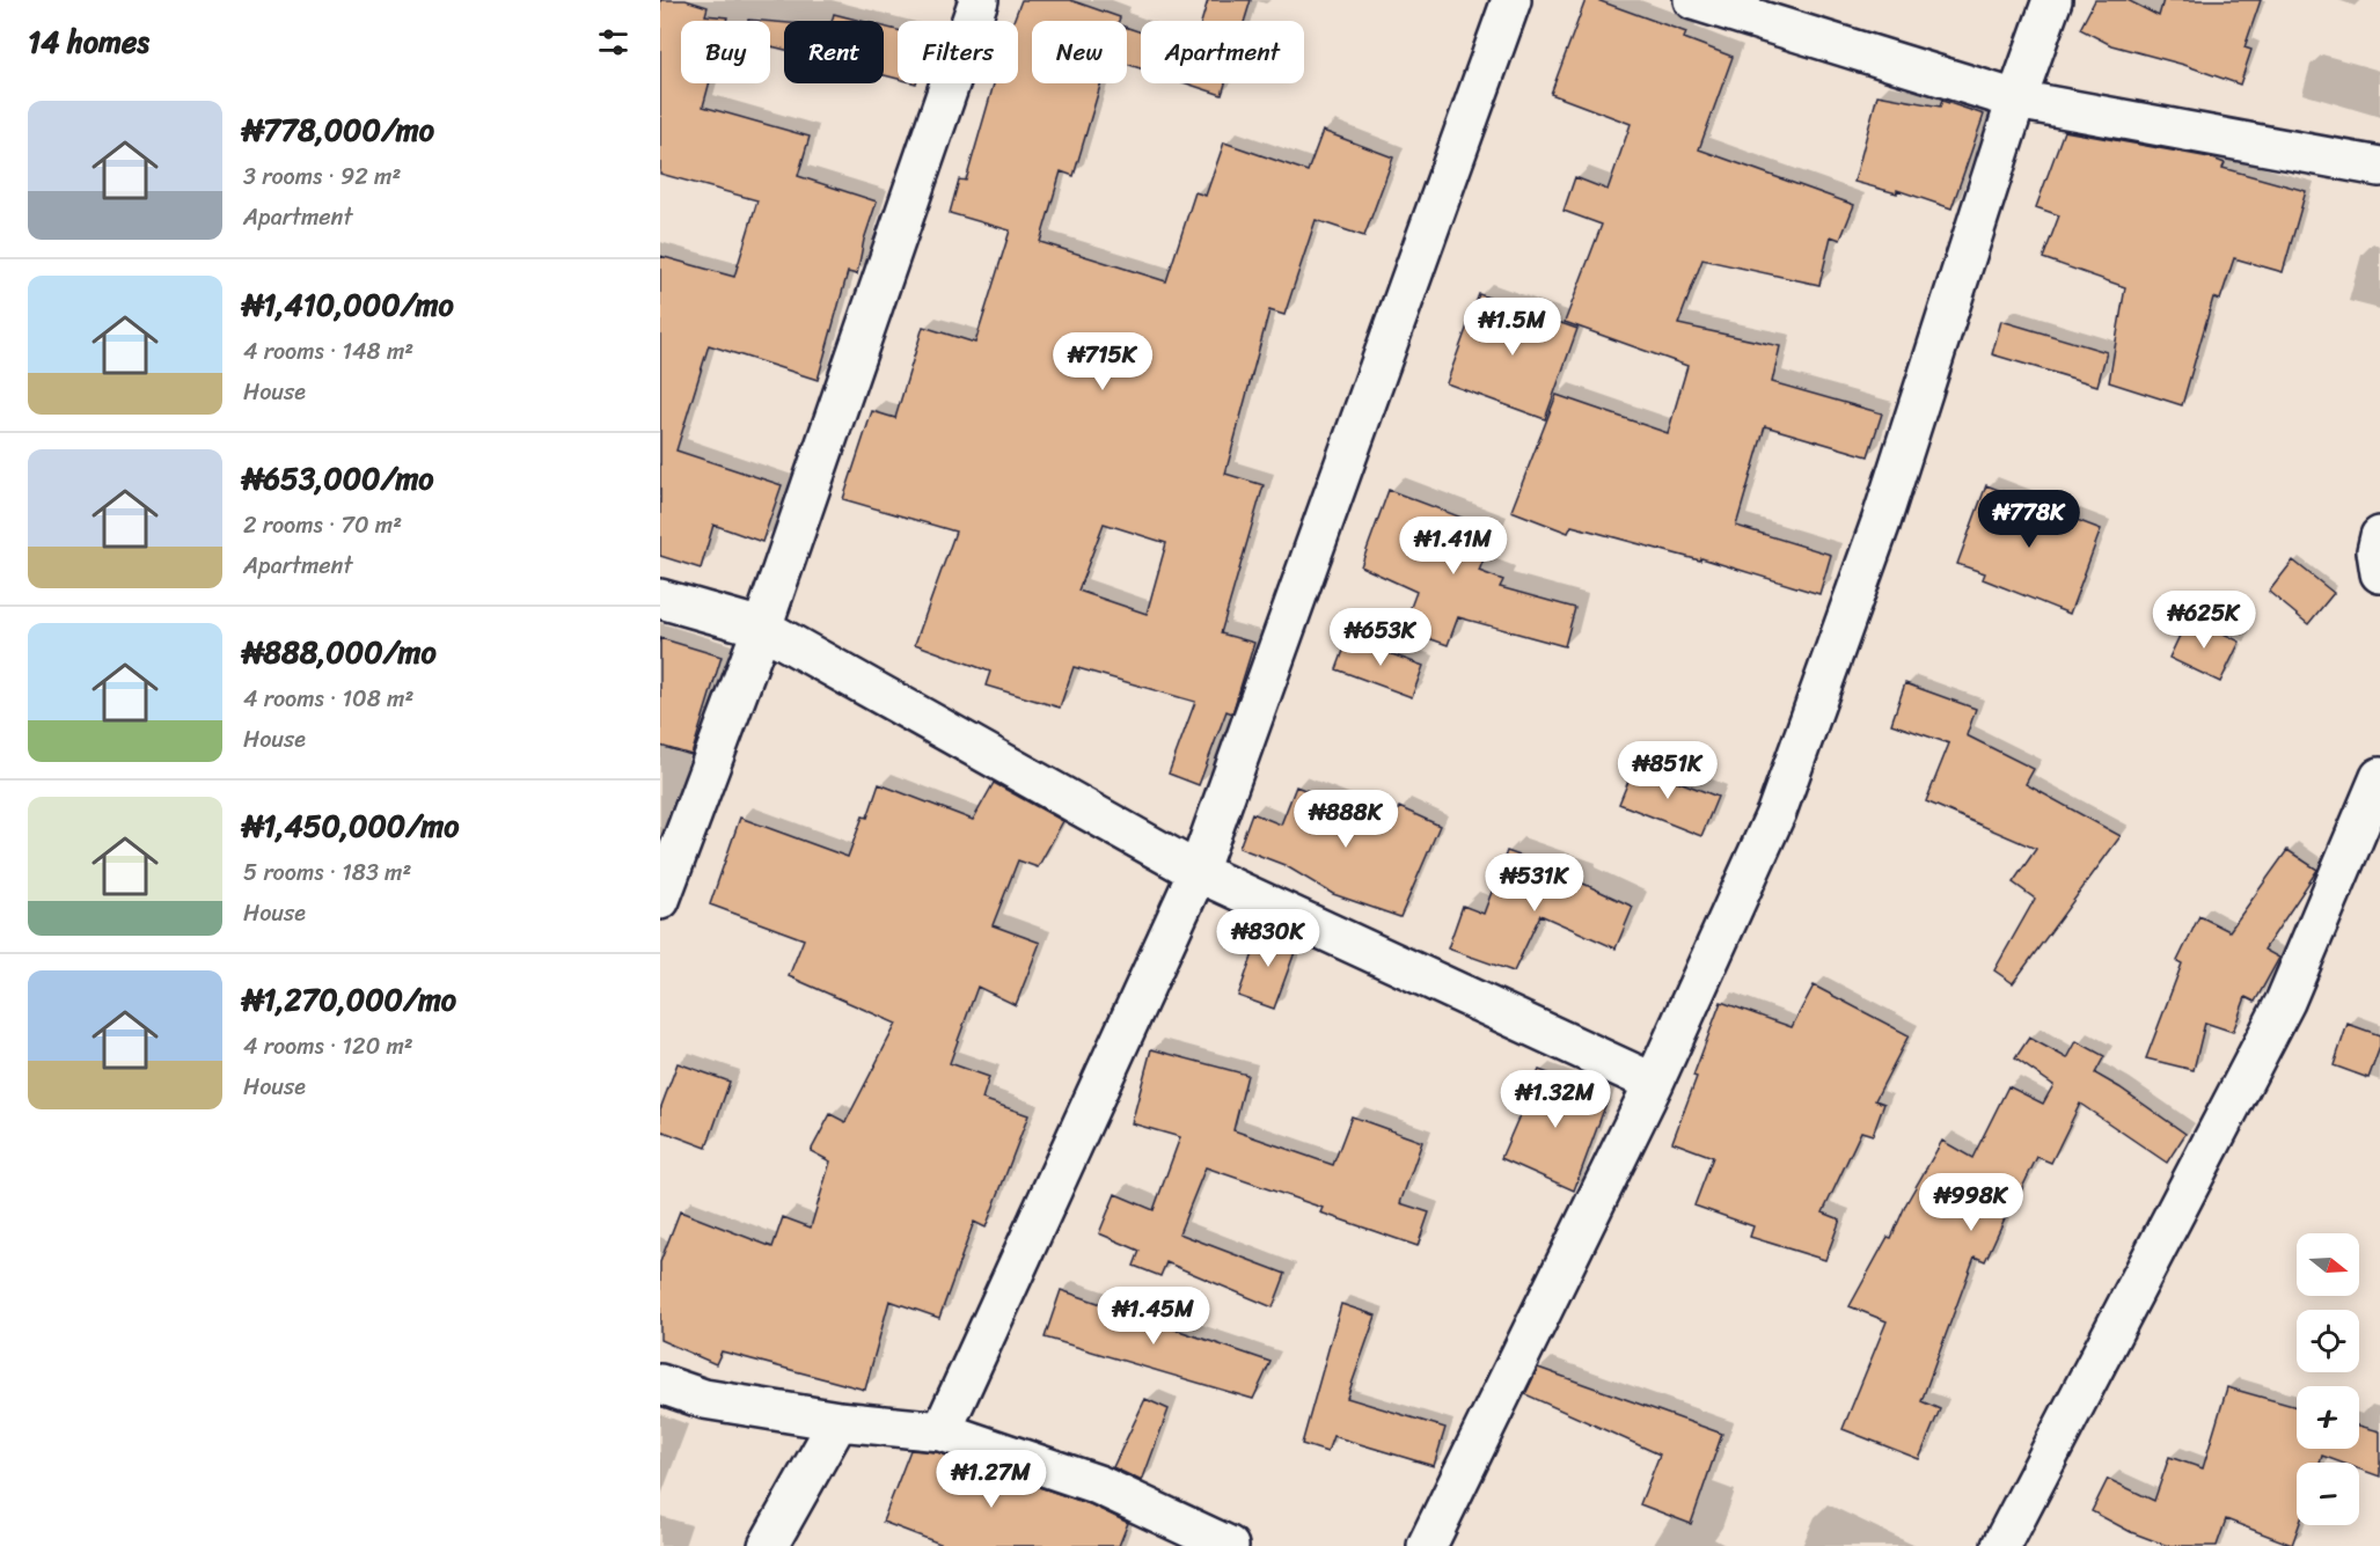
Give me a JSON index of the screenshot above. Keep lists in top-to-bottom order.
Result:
{
  "north": "right",
  "page": {
    "heading": "14 homes",
    "chip": [
      "Buy",
      "Rent",
      "Filters",
      "New",
      "Apartment"
    ],
    "list": [
      {
        "name": "₦778,000/mo",
        "note": "3 rooms · 92 m² · Apartment"
      },
      {
        "name": "₦1,410,000/mo",
        "note": "4 rooms · 148 m² · House"
      },
      {
        "name": "₦653,000/mo",
        "note": "2 rooms · 70 m² · Apartment"
      },
      {
        "name": "₦888,000/mo",
        "note": "4 rooms · 108 m² · House"
      },
      {
        "name": "₦1,450,000/mo",
        "note": "5 rooms · 183 m² · House"
      },
      {
        "name": "₦1,270,000/mo",
        "note": "4 rooms · 120 m² · House"
      }
    ],
    "price": [
      "₦1.5M",
      "₦715K",
      "₦778K",
      "₦1.41M",
      "₦625K",
      "₦653K",
      "₦851K",
      "₦888K",
      "₦531K",
      "₦830K",
      "₦1.32M",
      "₦998K",
      "₦1.45M",
      "₦1.27M"
    ],
    "map_buttons": ["+", "−"]
  }
}
